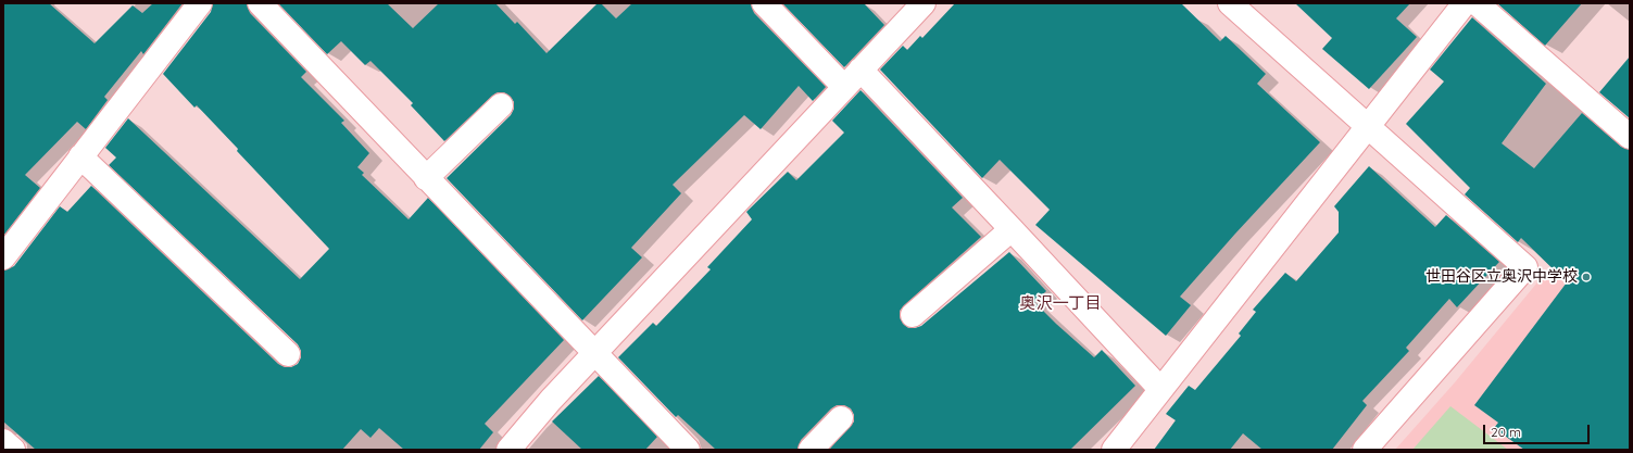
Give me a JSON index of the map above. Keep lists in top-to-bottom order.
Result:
{
  "districts": ["奥沢一丁目"],
  "places": ["世田谷区立奥沢中学校"],
  "scale_bar": "20 m"
}
